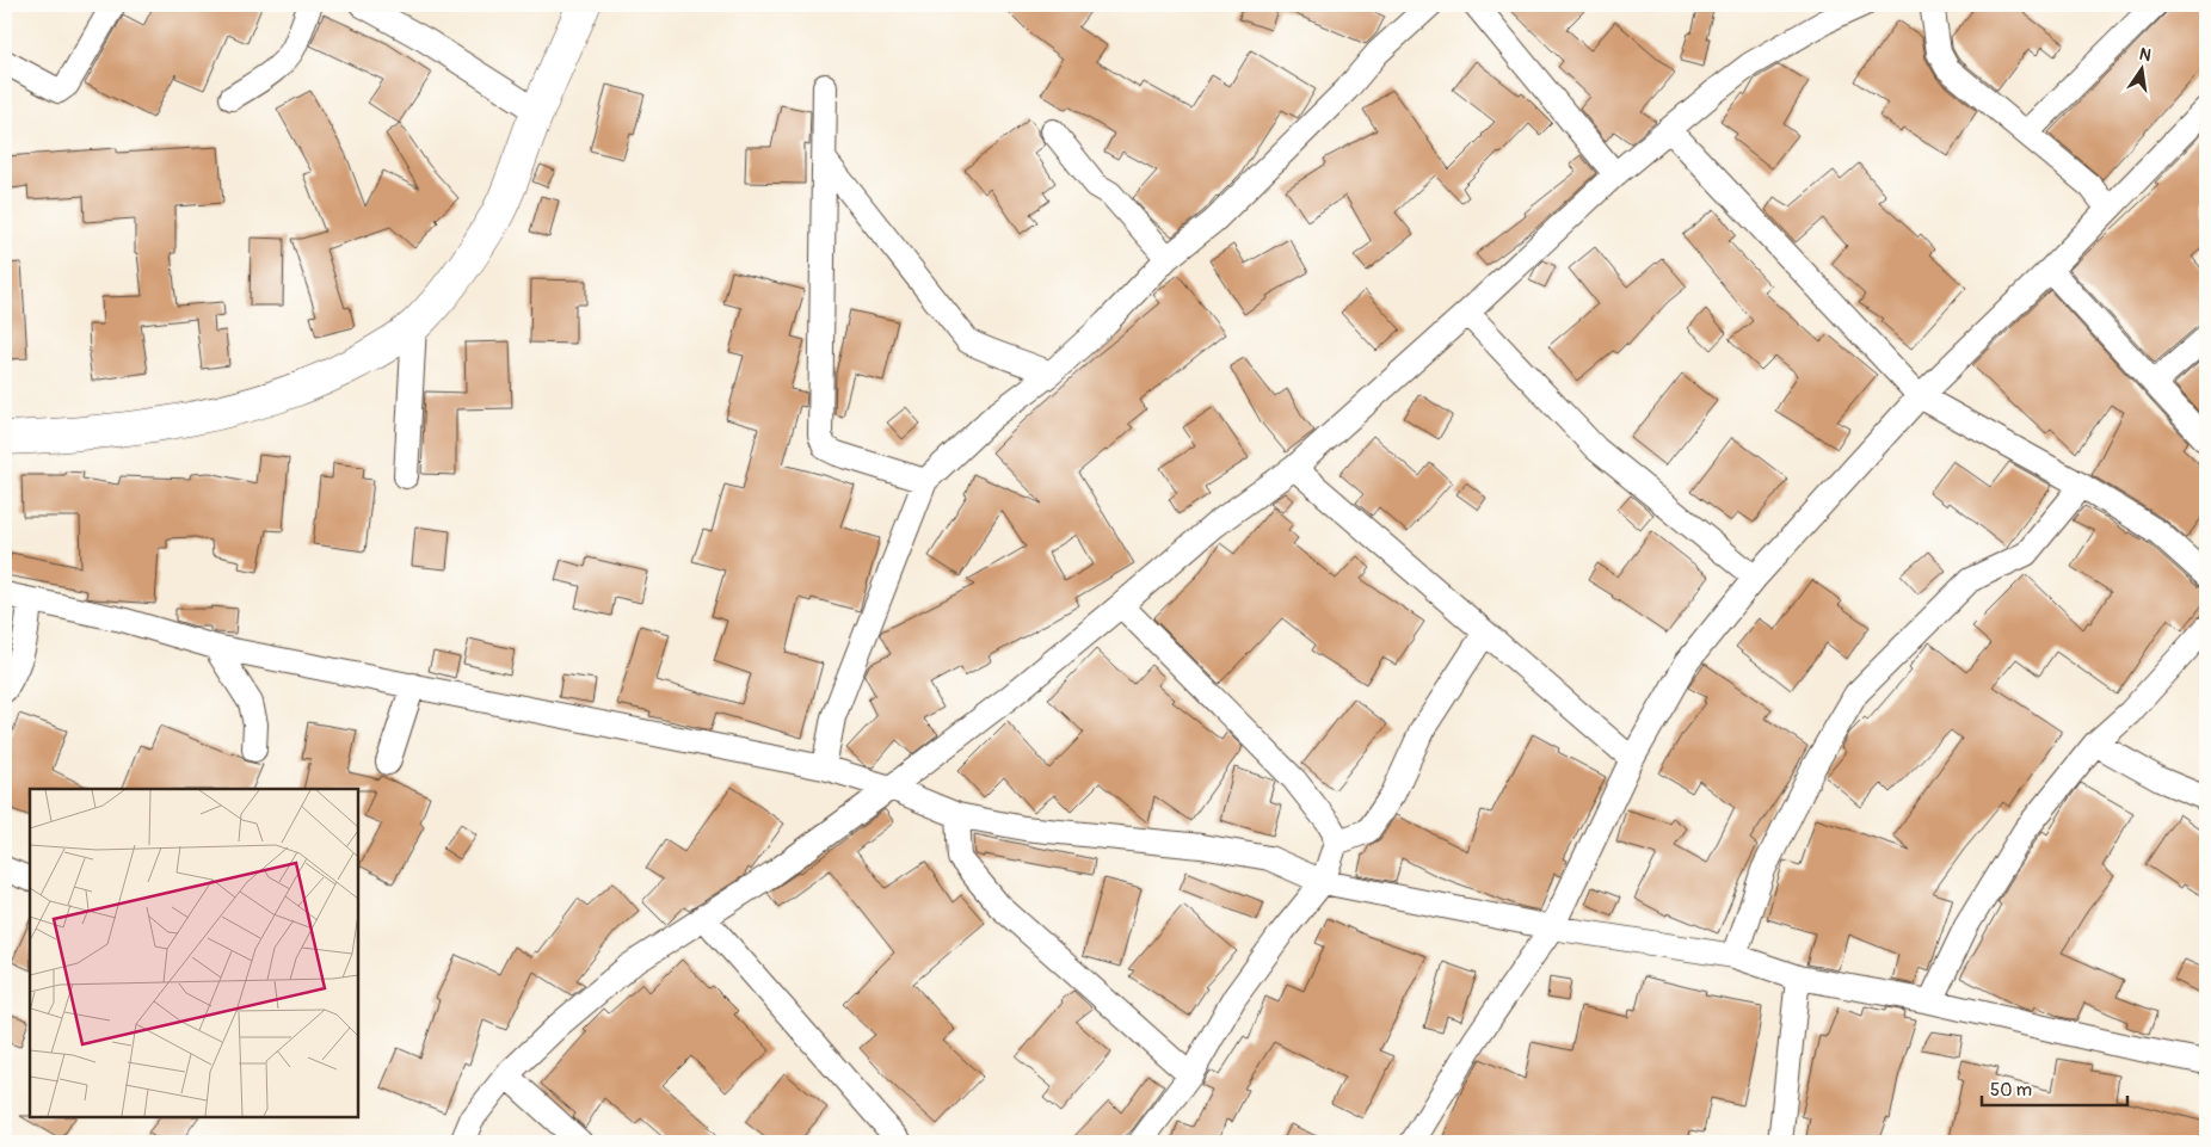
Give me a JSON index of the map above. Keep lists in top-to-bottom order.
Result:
{
  "scale_bar": "50 m",
  "north": "top"
}
